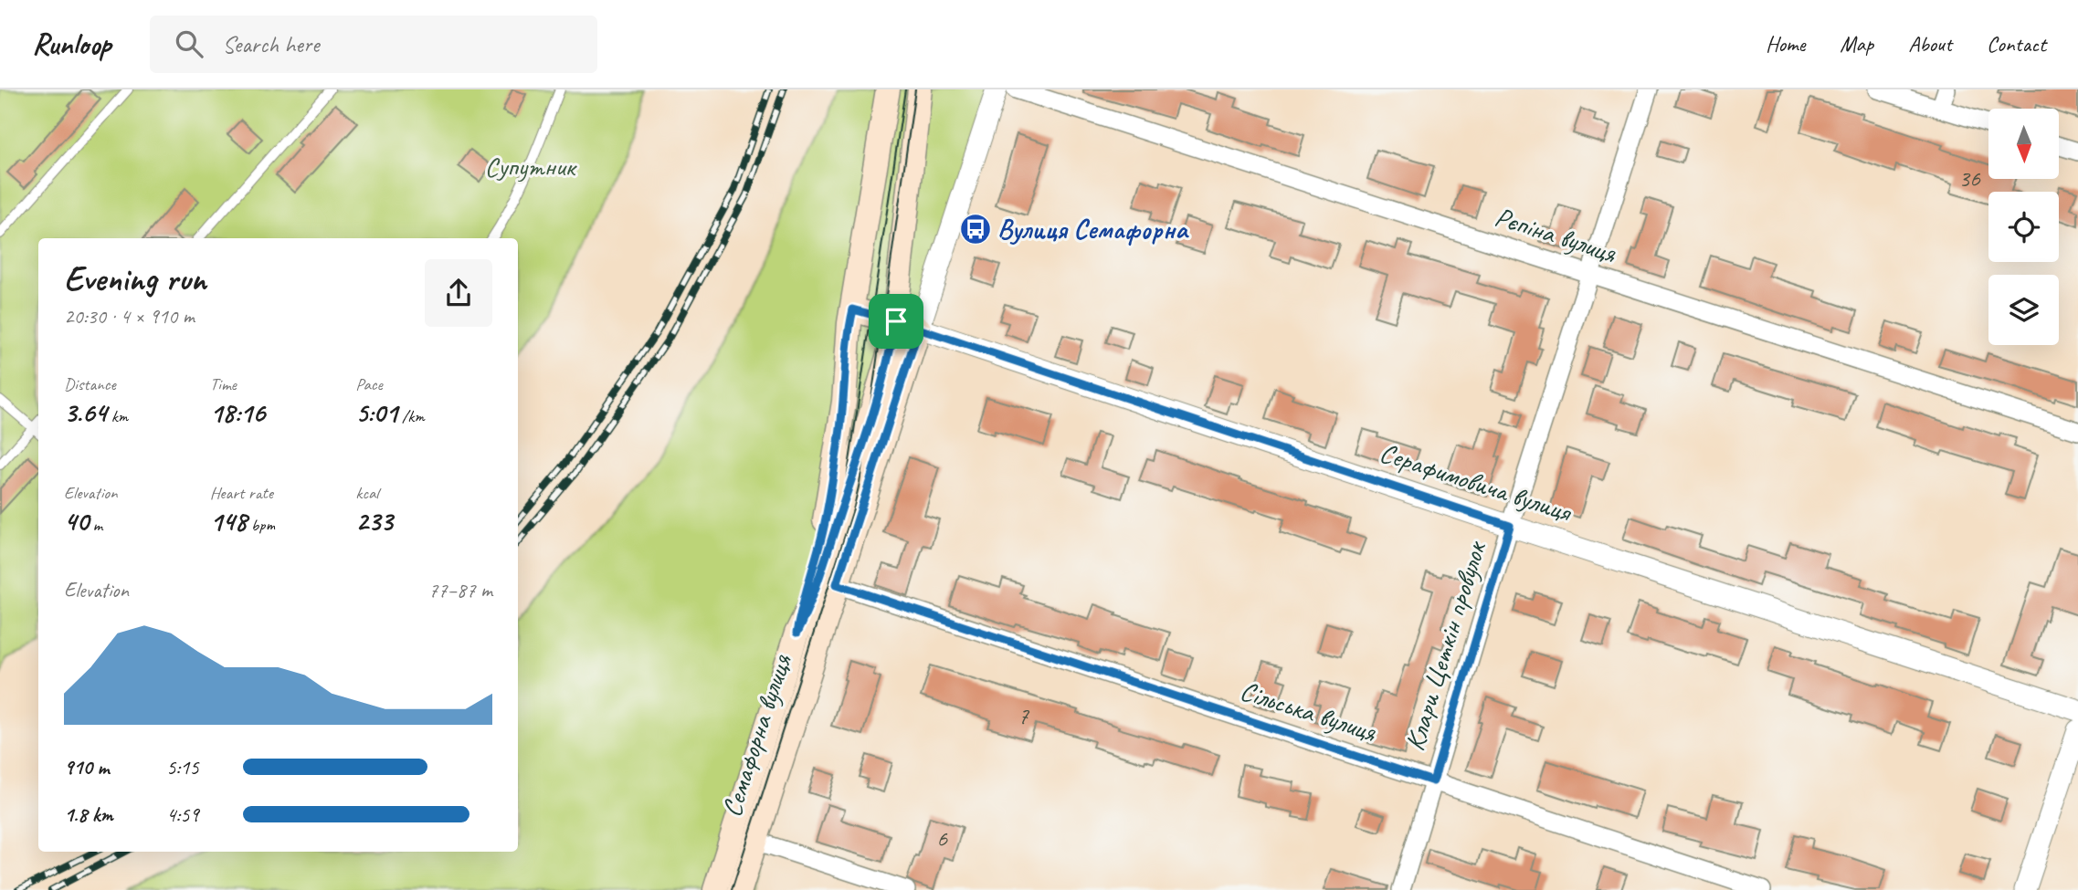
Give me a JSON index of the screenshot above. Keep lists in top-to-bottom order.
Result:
{
  "streets": {
    "main road": ["Серафимовича вулиця", "Семафорна вулиця"],
    "street": ["Рєпіна вулиця", "Клари Цеткін провулок", "Сільська вулиця"]
  },
  "crossings": [
    ["Рєпіна вулиця", "Клари Цеткін провулок"],
    ["Серафимовича вулиця", "Клари Цеткін провулок"],
    ["Серафимовича вулиця", "Семафорна вулиця"],
    ["Клари Цеткін провулок", "Сільська вулиця"],
    ["Сільська вулиця", "Семафорна вулиця"]
  ],
  "parks": ["Супутник"],
  "places": {
    "bus stop": ["Вулиця Семафорна"]
  },
  "house_numbers": ["36", "7", "6"],
  "north": "bottom",
  "page": {
    "header": "Runloop",
    "search": "Search here",
    "nav": [
      "Home",
      "Map",
      "About",
      "Contact"
    ],
    "heading": ["Evening run", "20:30 · 4 × 910 m"],
    "stats": [
      ["Distance", "3.64 km"],
      ["Time", "18:16"],
      ["Pace", "5:01 /km"],
      ["Elevation", "40 m"],
      ["Heart rate", "148 bpm"],
      ["kcal", "233"]
    ],
    "chart": ["Elevation", "77–87 m"],
    "list": [
      {
        "name": "910 m",
        "note": "5:15"
      },
      {
        "name": "1.8 km",
        "note": "4:59"
      }
    ]
  }
}
